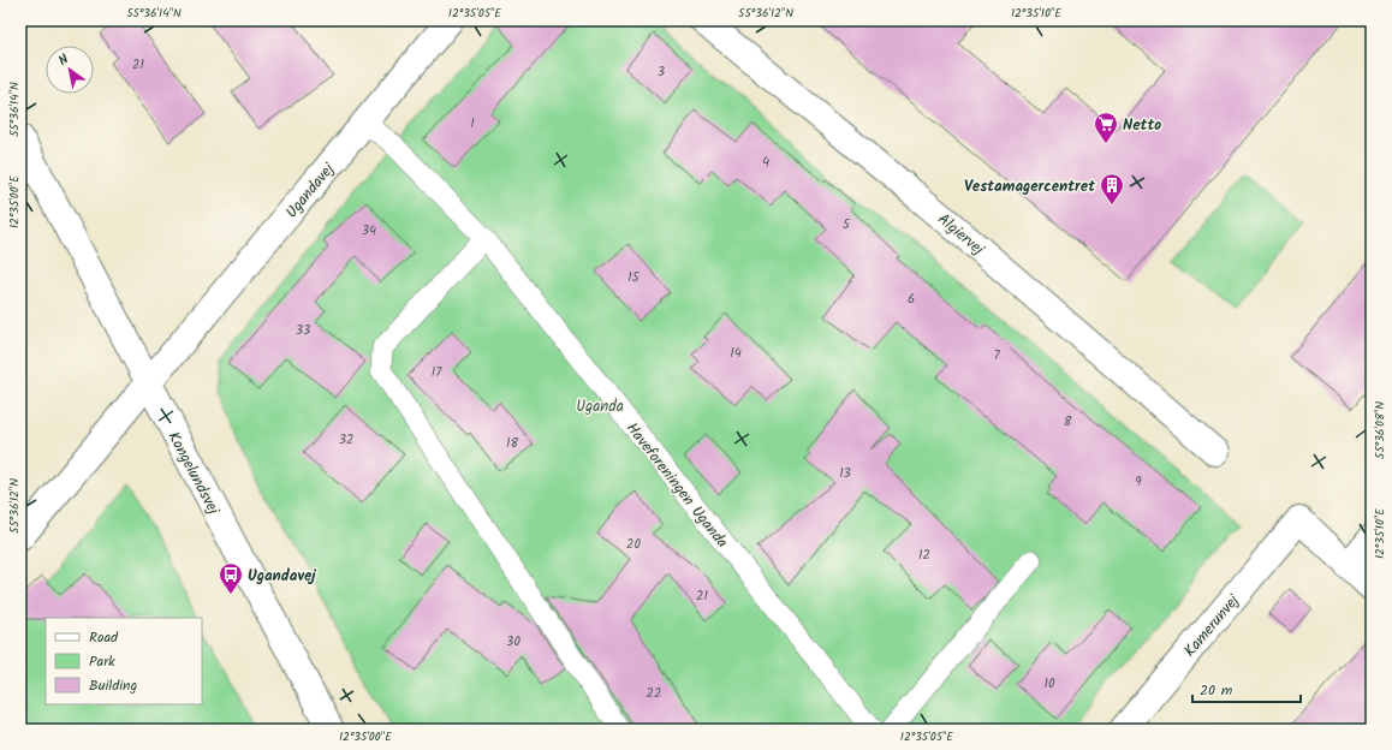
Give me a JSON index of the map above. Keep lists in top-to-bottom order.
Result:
{
  "streets": {
    "street": [
      "Ugandavej",
      "Algiervej",
      "Kongelundsvej",
      "Kamerunvej"
    ],
    "lane": ["Haveforeningen Uganda"]
  },
  "crossings": [
    ["Ugandavej", "Kongelundsvej"],
    ["Ugandavej", "Haveforeningen Uganda"]
  ],
  "parks": ["Uganda"],
  "places": {
    "supermarket": ["Netto"],
    "building": ["Vestamagercentret"],
    "bus stop": ["Ugandavej"]
  },
  "house_numbers": [
    "21",
    "3",
    "1",
    "4",
    "5",
    "34",
    "15",
    "6",
    "33",
    "14",
    "7",
    "17",
    "8",
    "32",
    "18",
    "13",
    "9",
    "20",
    "12",
    "21",
    "30",
    "10",
    "22"
  ],
  "legend": ["Road", "Park", "Building"],
  "scale_bar": "20 m",
  "north": "top left",
  "coordinates": [
    "55°36'14\"N",
    "12°35'05\"E",
    "55°36'12\"N",
    "12°35'10\"E",
    "12°35'00\"E",
    "55°36'08\"N"
  ]
}
